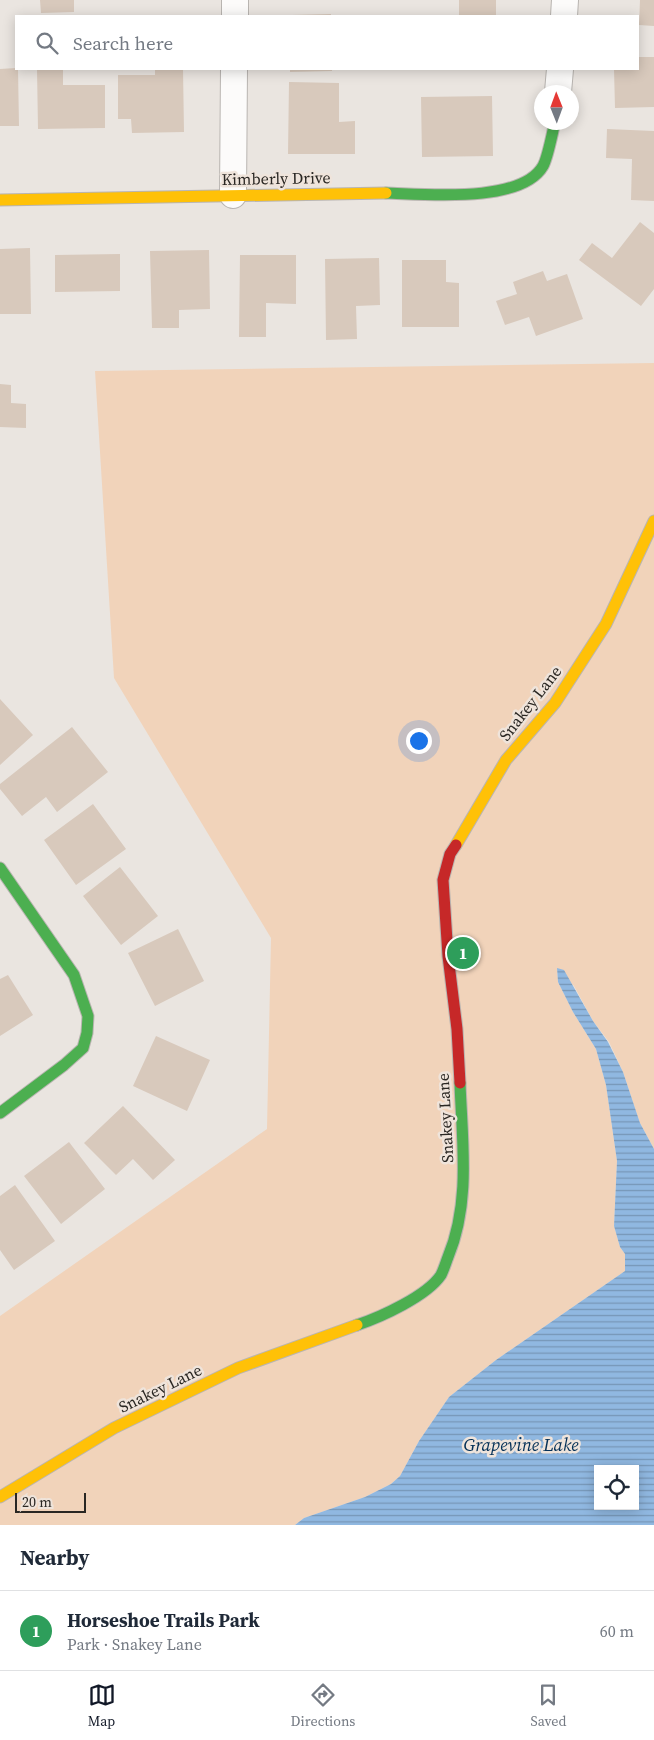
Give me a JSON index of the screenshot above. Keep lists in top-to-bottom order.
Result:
{
  "streets": {
    "street": ["Kimberly Drive", "Snakey Lane"]
  },
  "water": ["Grapevine Lake"],
  "scale_bar": "20 m",
  "north": "top",
  "page": {
    "search": "Search here",
    "pins": "1",
    "scale": "20 m",
    "heading": "Nearby",
    "list": [
      {
        "mark": "1",
        "name": "Horseshoe Trails Park",
        "note": "Park · Snakey Lane",
        "value": "60 m"
      }
    ],
    "nav": ["Map", "Directions", "Saved"]
  }
}
